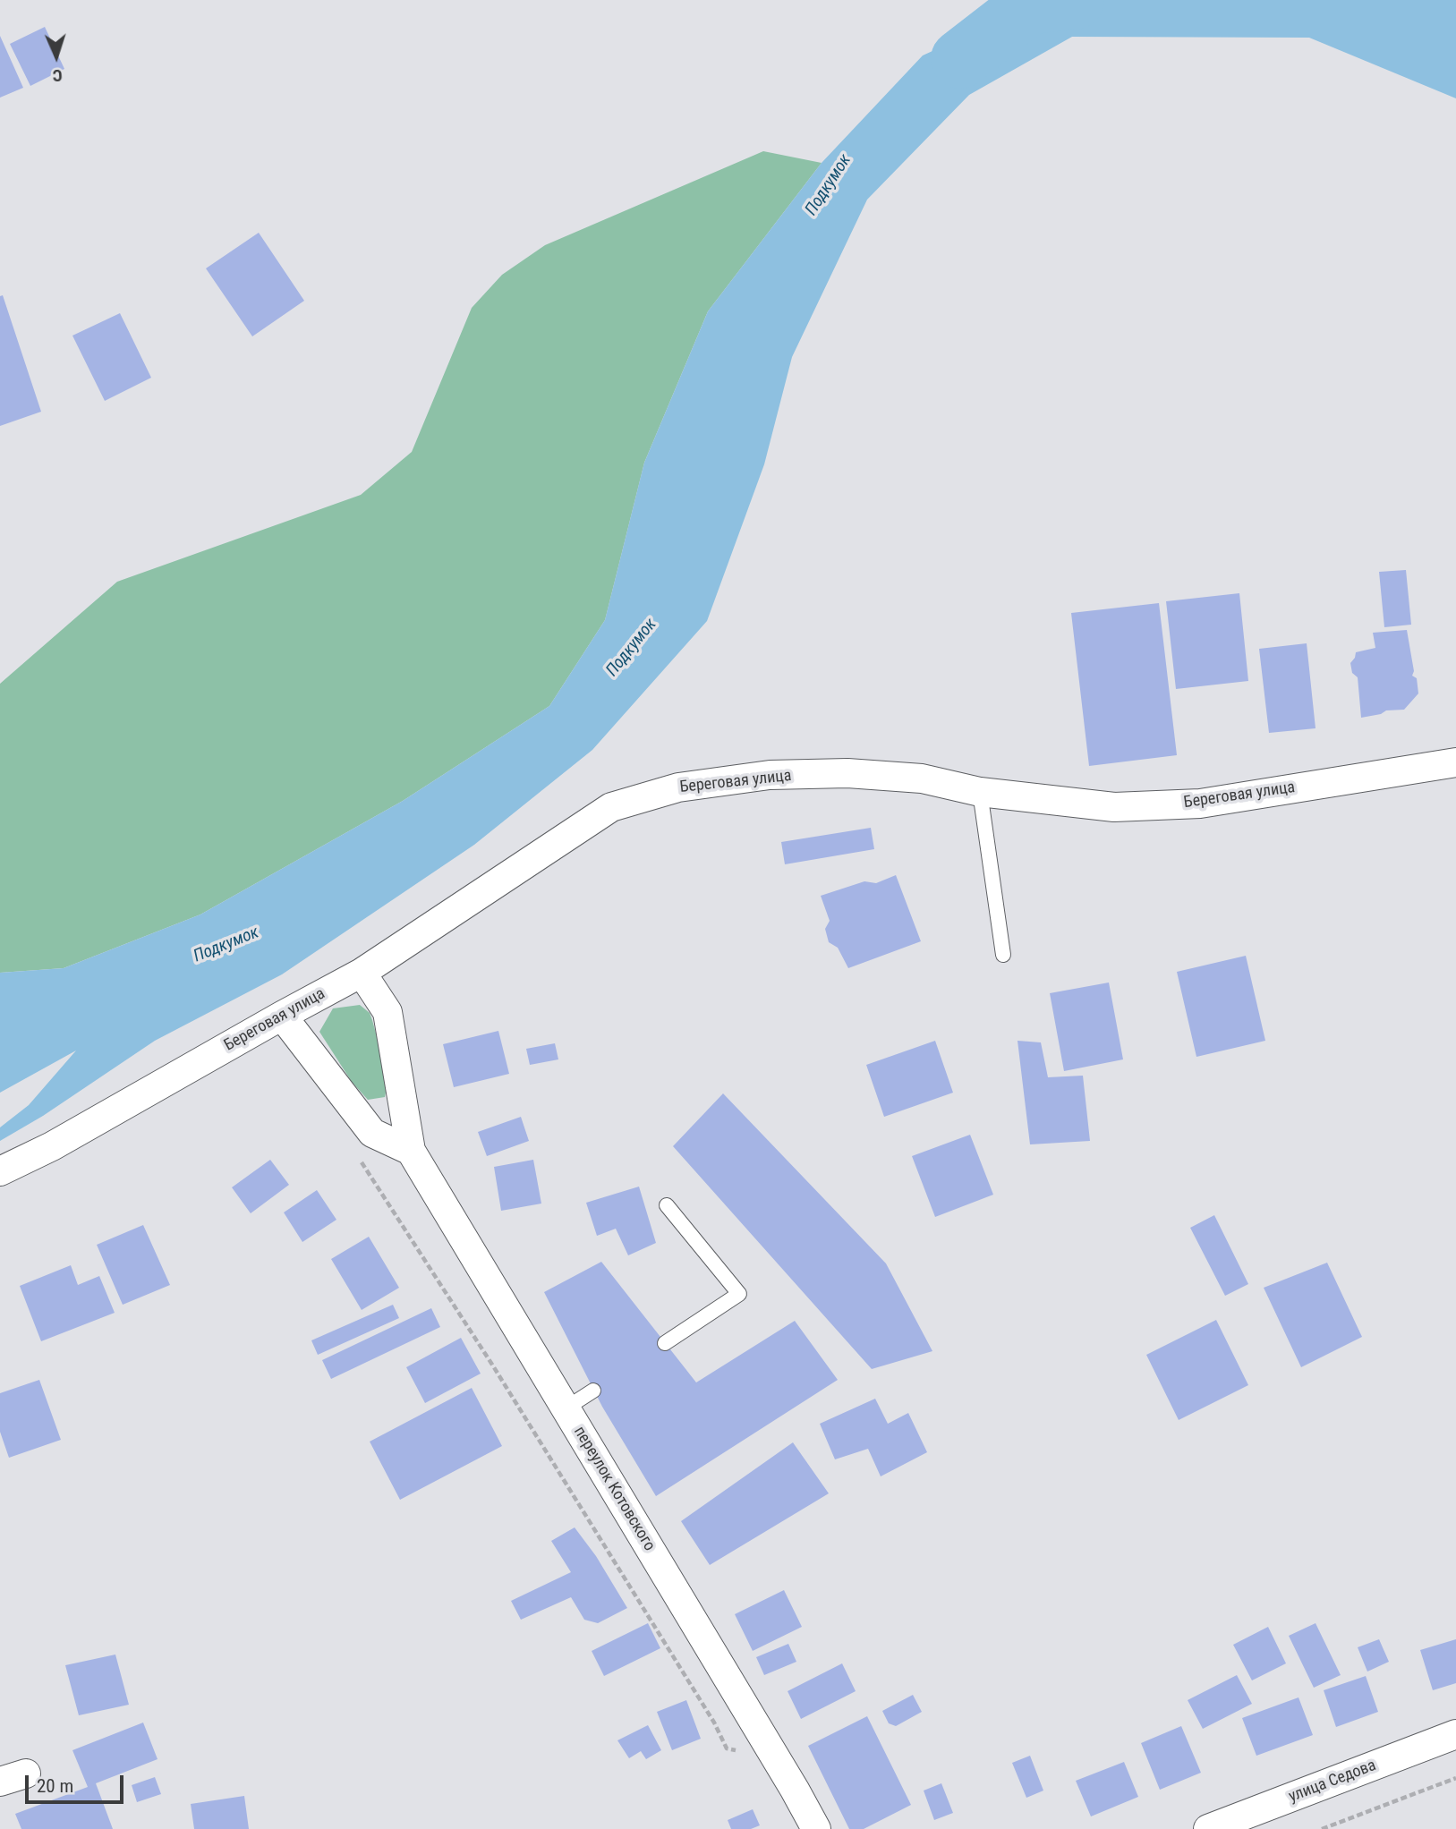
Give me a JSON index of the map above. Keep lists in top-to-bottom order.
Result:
{
  "streets": {
    "street": ["Береговая улица", "переулок Котовского", "улица Седова"]
  },
  "crossings": [
    ["Береговая улица", "переулок Котовского"]
  ],
  "water": ["Подкумок"],
  "scale_bar": "20 m",
  "north": "bottom"
}
